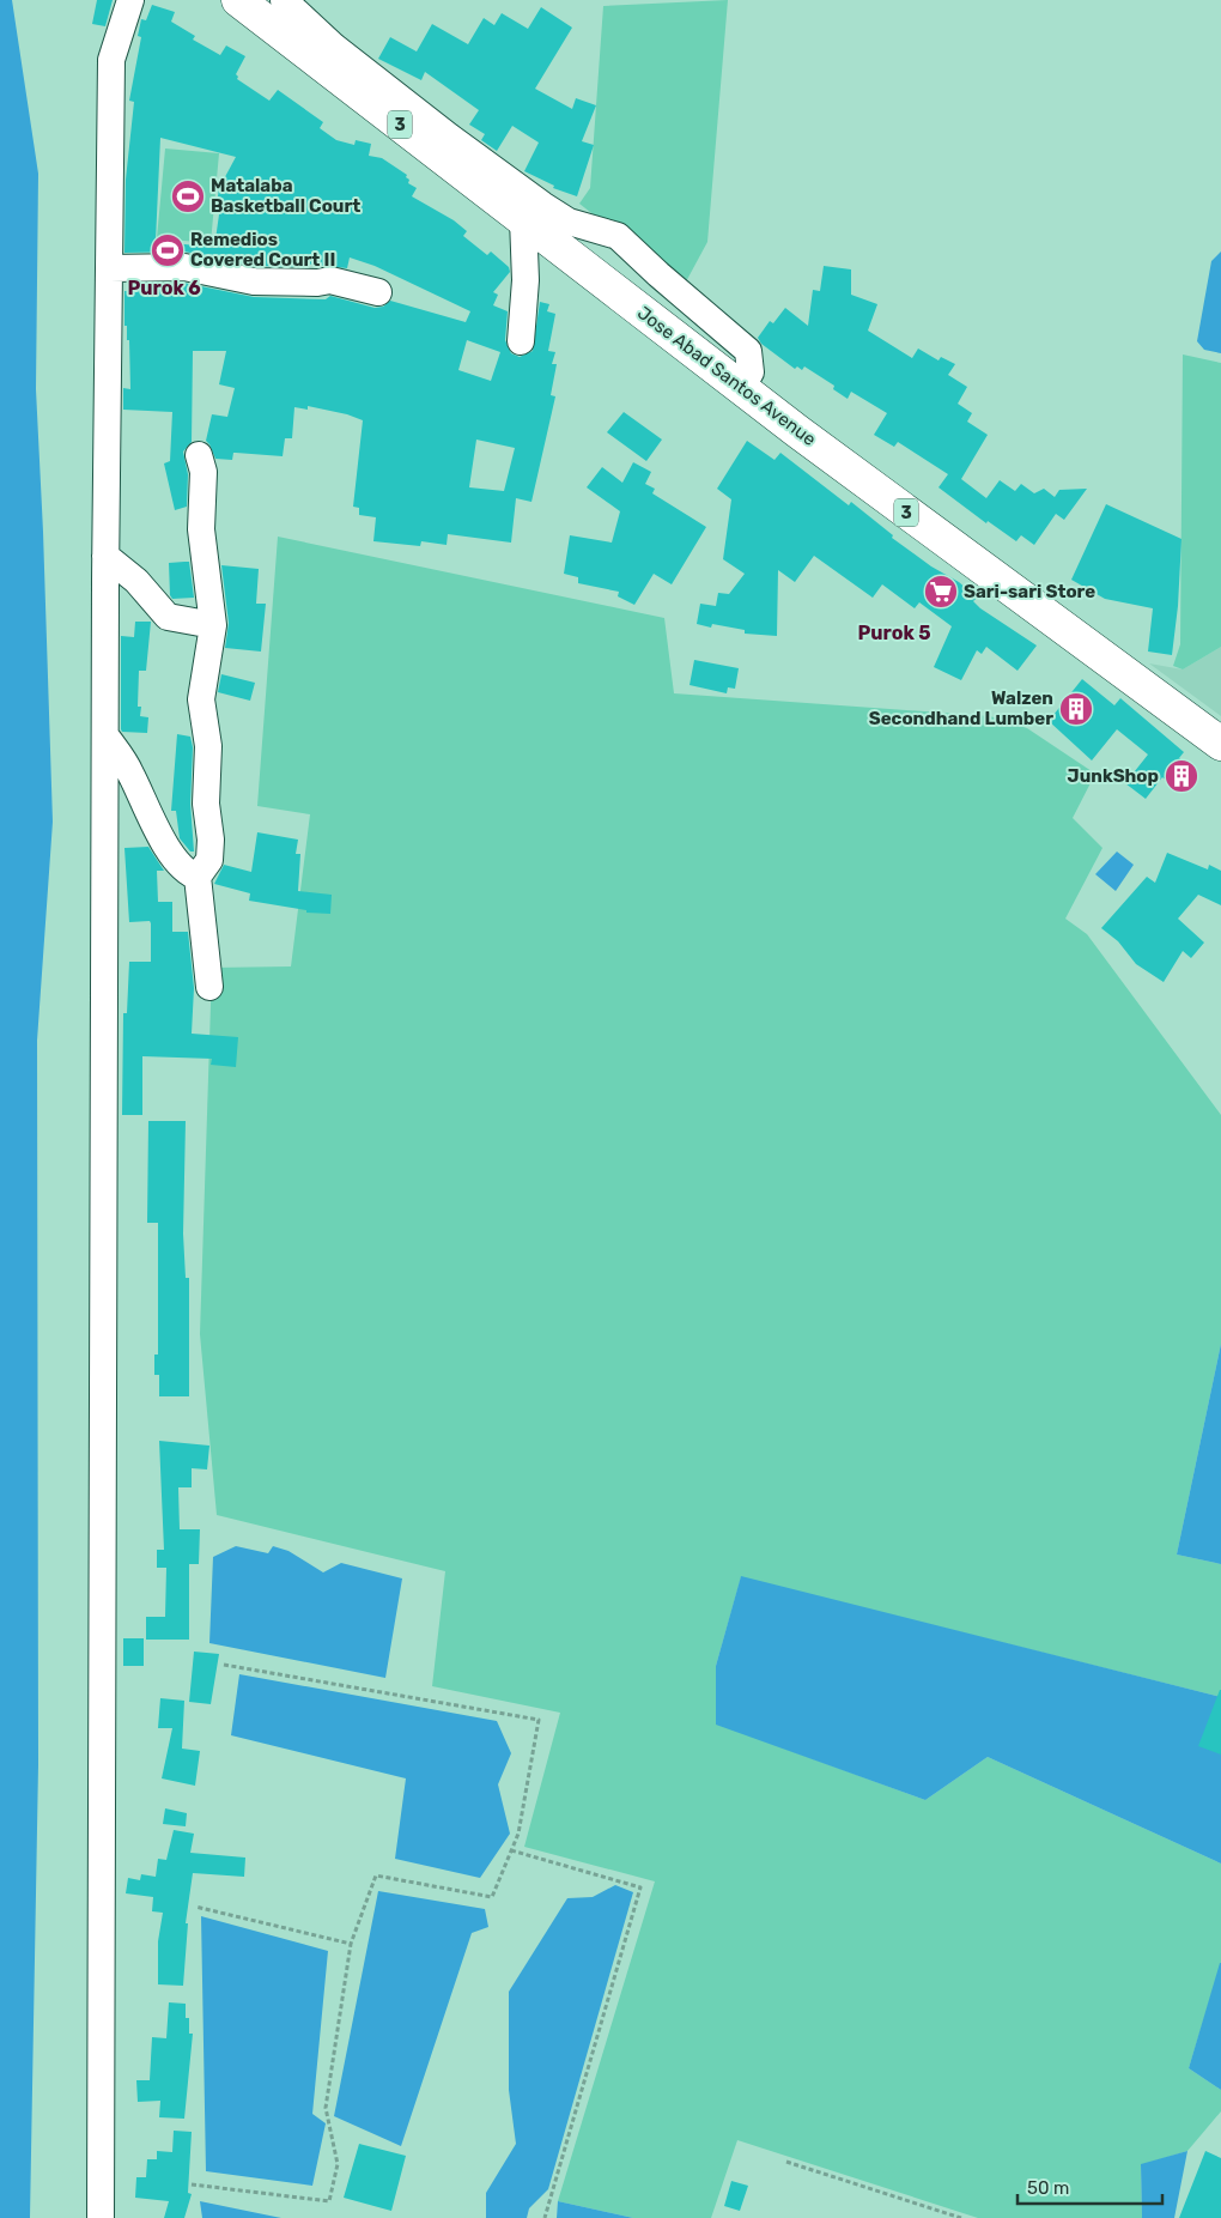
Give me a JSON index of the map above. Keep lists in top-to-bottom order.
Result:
{
  "streets": {
    "highway": ["3", "Jose Abad Santos Avenue"]
  },
  "districts": ["Purok 6", "Purok 5"],
  "places": {
    "sports": ["Matalaba Basketball Court", "Remedios Covered Court II"],
    "supermarket": ["Sari-sari Store"],
    "building": ["Walzen Secondhand Lumber", "JunkShop"]
  },
  "scale_bar": "50 m"
}
